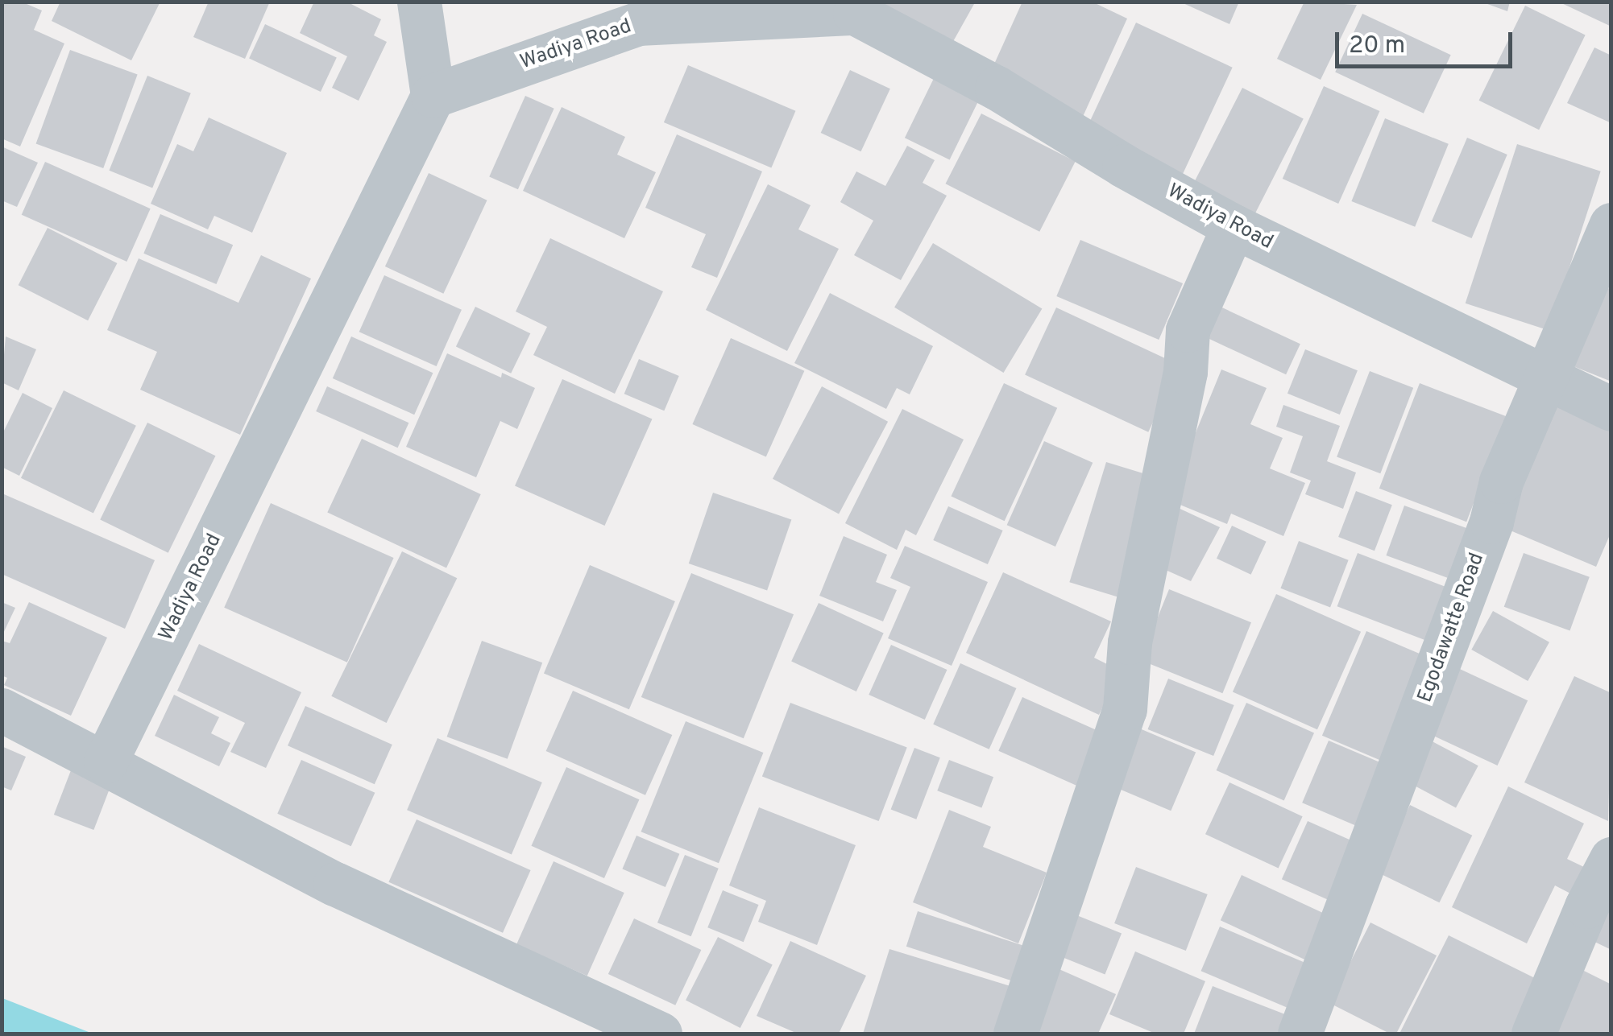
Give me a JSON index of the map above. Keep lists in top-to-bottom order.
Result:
{
  "streets": {
    "street": ["Wadiya Road", "Egodawatte Road"]
  },
  "crossings": [
    ["Wadiya Road", "Egodawatte Road"]
  ],
  "scale_bar": "20 m"
}
